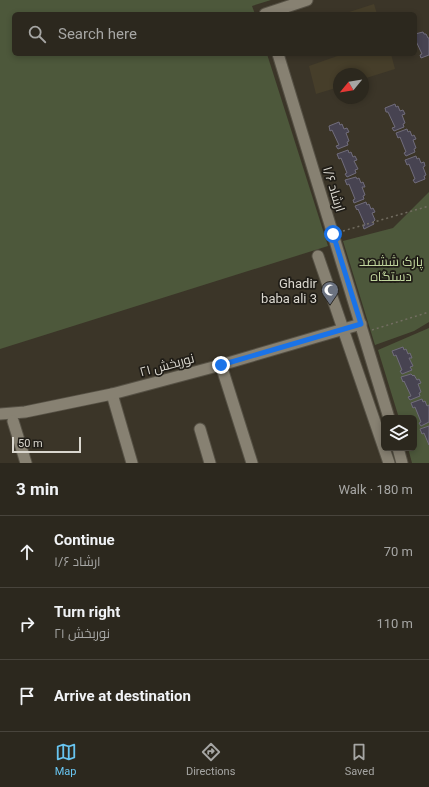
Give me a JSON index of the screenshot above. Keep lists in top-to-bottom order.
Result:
{
  "streets": {
    "street": ["ارشاد ۱/۶", "نوربخش ۲۱"]
  },
  "crossings": [
    ["ارشاد ۱/۶", "نوربخش ۲۱"]
  ],
  "parks": ["پارک‌ ششصد دستگاه"],
  "places": {
    "mosque": ["Ghadir baba ali 3"]
  },
  "scale_bar": "50 m",
  "north": "bottom left",
  "page": {
    "search": "Search here",
    "scale": "50 m",
    "heading": ["3 min", "Walk · 180 m"],
    "list": [
      ["Continue", "ارشاد ۱/۶", "70 m"],
      ["Turn right", "نوربخش ۲۱", "110 m"],
      "Arrive at destination"
    ],
    "nav": ["Map", "Directions", "Saved"]
  }
}
